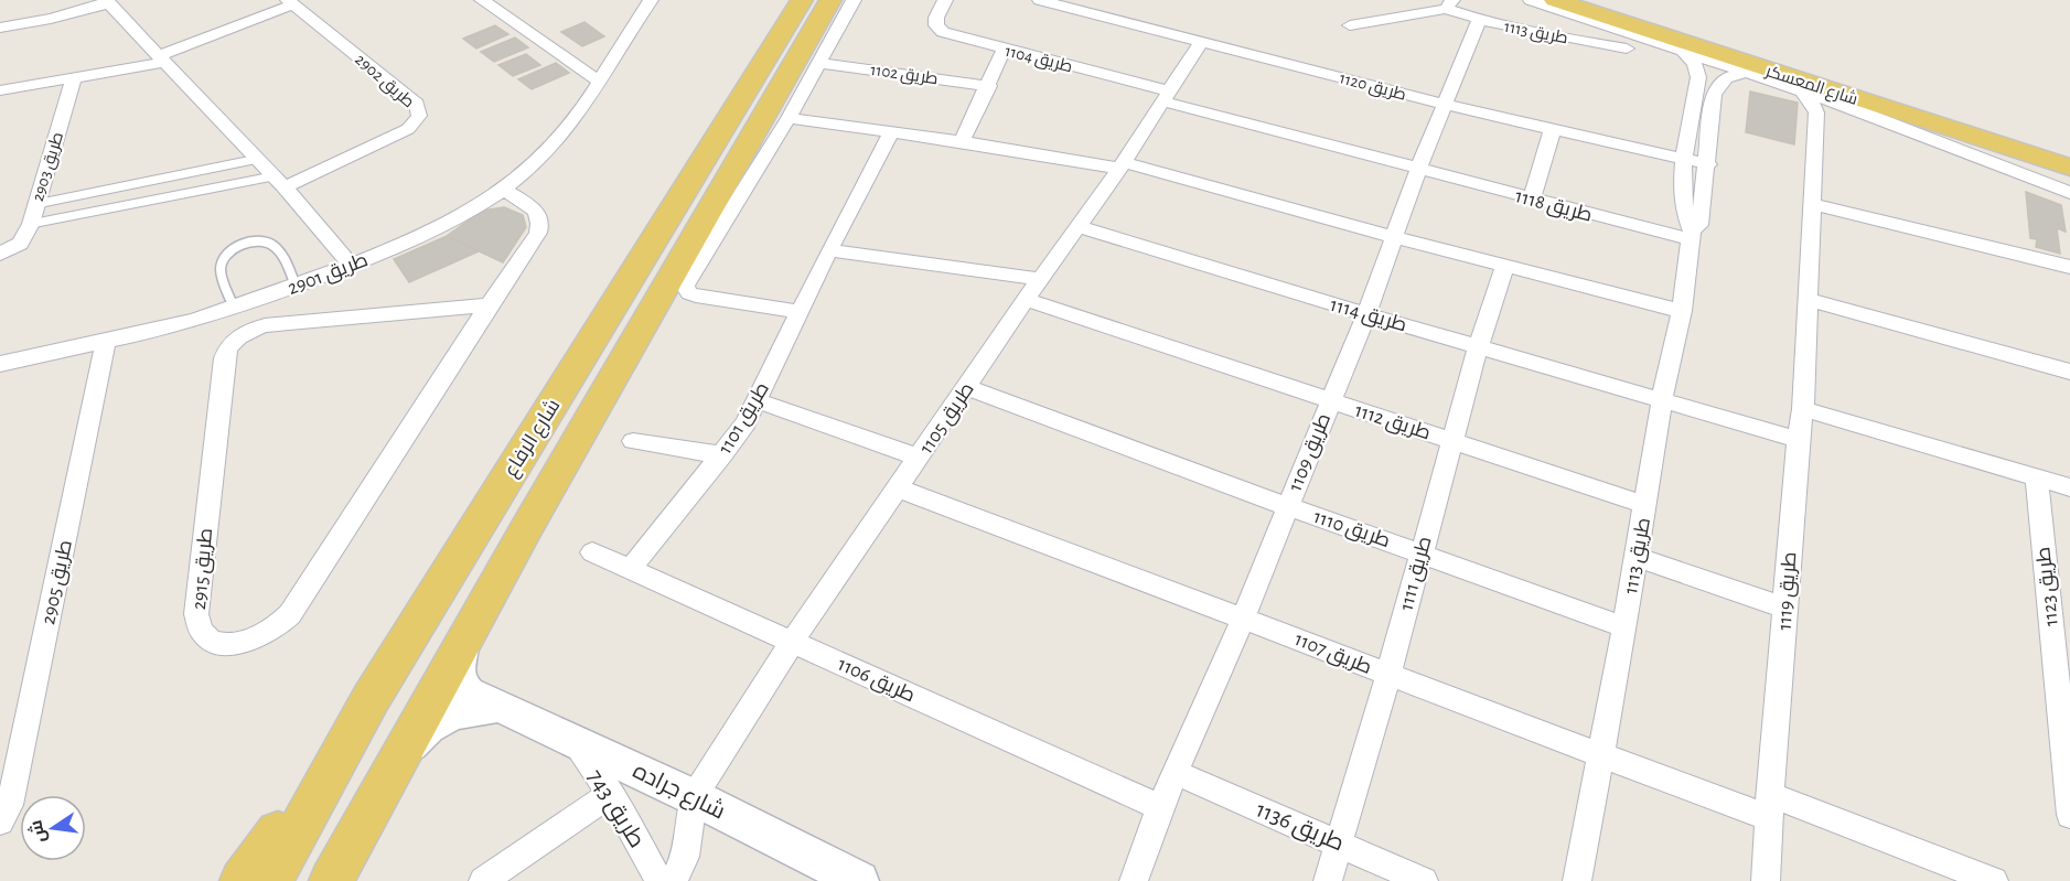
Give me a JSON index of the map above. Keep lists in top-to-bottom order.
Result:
{
  "streets": {
    "main road": ["شارع المعسكر", "شارع الرفاع"],
    "street": [
      "طريق 1113",
      "طريق 1104",
      "طريق 1102",
      "طريق 2902",
      "طريق 1120",
      "طريق 2903",
      "طريق 1118",
      "طريق 2901",
      "طريق 1114",
      "طريق 1101",
      "طريق 1105",
      "طريق 1112",
      "طريق 1109",
      "طريق 1110",
      "طريق 2915",
      "طريق 1111",
      "طريق 2905",
      "طريق 1123",
      "طريق 1119",
      "طريق 1107",
      "طريق 1106",
      "شارع جراده",
      "طريق 743",
      "طريق 1136"
    ]
  },
  "crossings": [
    ["طريق 1113", "طريق 1120"],
    ["طريق 1113", "طريق 1118"],
    ["طريق 1113", "طريق 1114"],
    ["طريق 1113", "طريق 1112"],
    ["طريق 1113", "طريق 1109"],
    ["طريق 1113", "طريق 1110"],
    ["طريق 1113", "طريق 1107"],
    ["طريق 1104", "طريق 1118"],
    ["طريق 1104", "طريق 1105"],
    ["طريق 1104", "طريق 1109"],
    ["طريق 1120", "طريق 1105"],
    ["طريق 1120", "طريق 1109"],
    ["طريق 1118", "طريق 1109"],
    ["طريق 2901", "طريق 2915"],
    ["طريق 2901", "طريق 2905"],
    ["طريق 1114", "طريق 1105"],
    ["طريق 1114", "طريق 1109"],
    ["طريق 1114", "طريق 1111"],
    ["طريق 1101", "طريق 1106"],
    ["طريق 1105", "طريق 1112"],
    ["طريق 1105", "طريق 1110"],
    ["طريق 1105", "طريق 1107"],
    ["طريق 1105", "طريق 1106"],
    ["طريق 1105", "شارع جراده"],
    ["طريق 1112", "طريق 1109"],
    ["طريق 1112", "طريق 1111"],
    ["شارع الرفاع", "شارع جراده"],
    ["طريق 1109", "طريق 1110"],
    ["طريق 1109", "طريق 1107"],
    ["طريق 1109", "طريق 1106"],
    ["طريق 1109", "طريق 1136"],
    ["طريق 1110", "طريق 1111"],
    ["طريق 1111", "طريق 1107"],
    ["طريق 1111", "طريق 1136"],
    ["طريق 1119", "طريق 1107"],
    ["شارع جراده", "طريق 743"]
  ],
  "north": "left"
}
